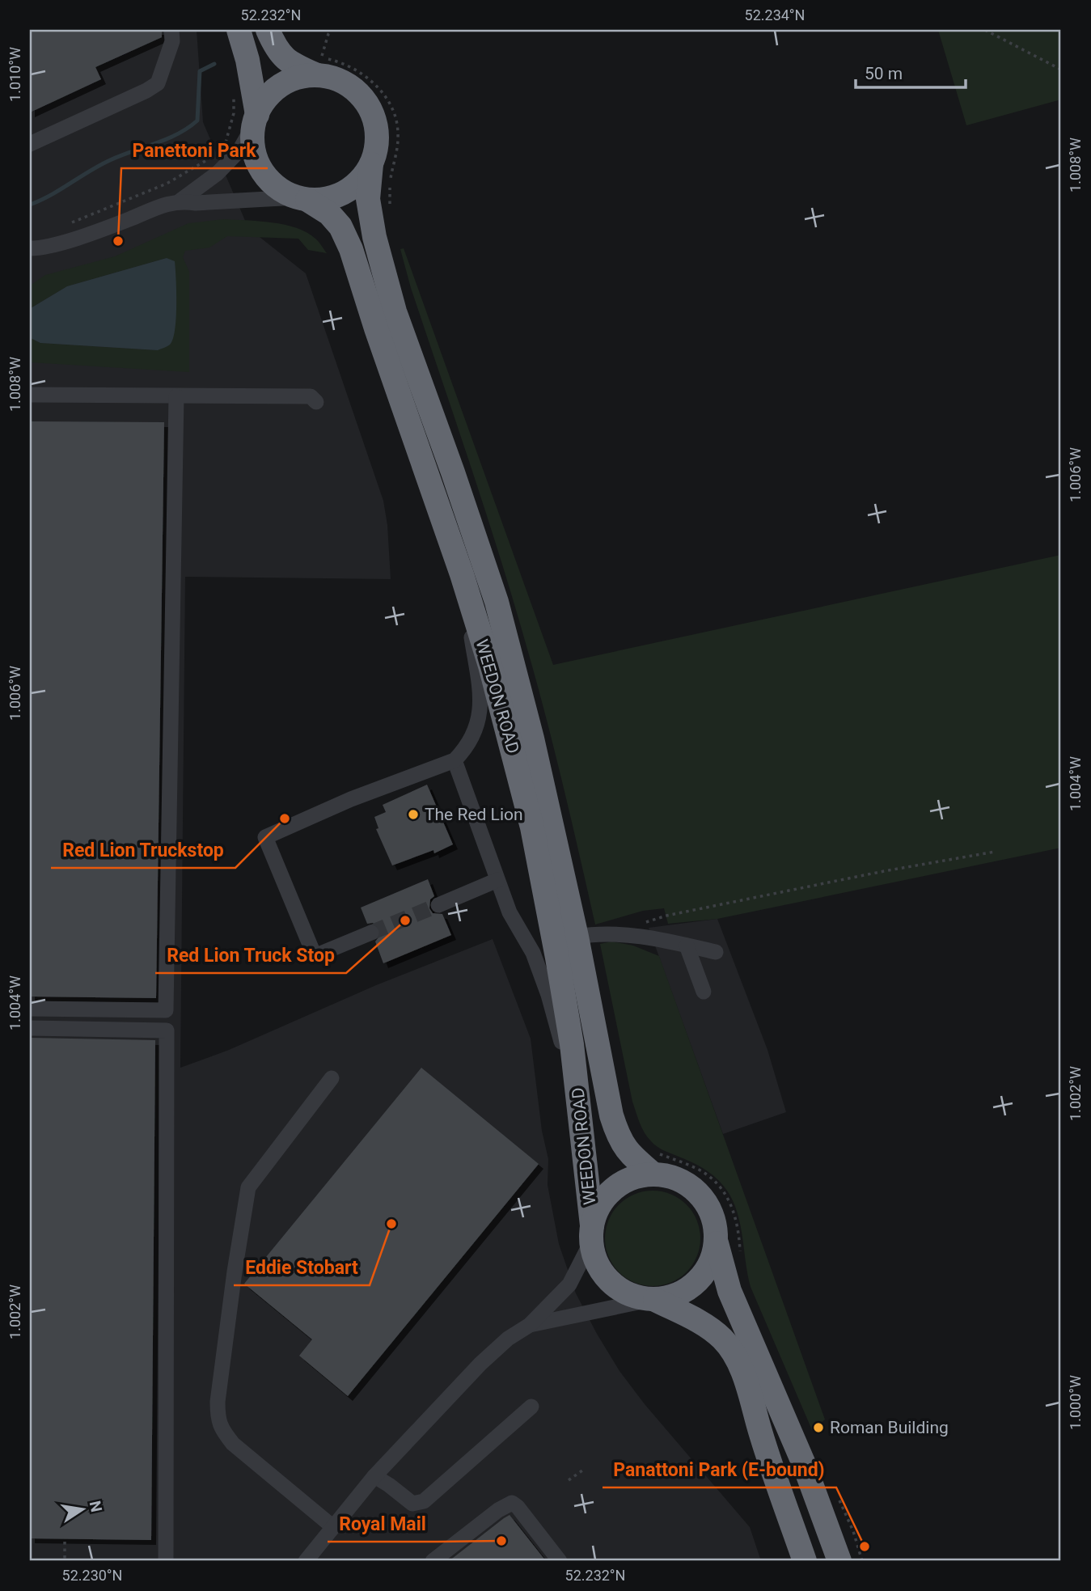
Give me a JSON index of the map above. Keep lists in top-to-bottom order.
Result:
{
  "streets": {
    "highway": ["WEEDON ROAD"]
  },
  "places": [
    "Panettoni Park",
    "The Red Lion",
    "Red Lion Truckstop",
    "Red Lion Truck Stop",
    "Eddie Stobart",
    "Roman Building",
    "Royal Mail",
    "Panattoni Park (E-bound)"
  ],
  "scale_bar": "50 m",
  "north": "right",
  "coordinates": [
    "52.232°N",
    "52.234°N",
    "1.010°W",
    "1.008°W",
    "1.006°W",
    "1.004°W",
    "1.002°W",
    "1.000°W",
    "52.230°N"
  ]
}
